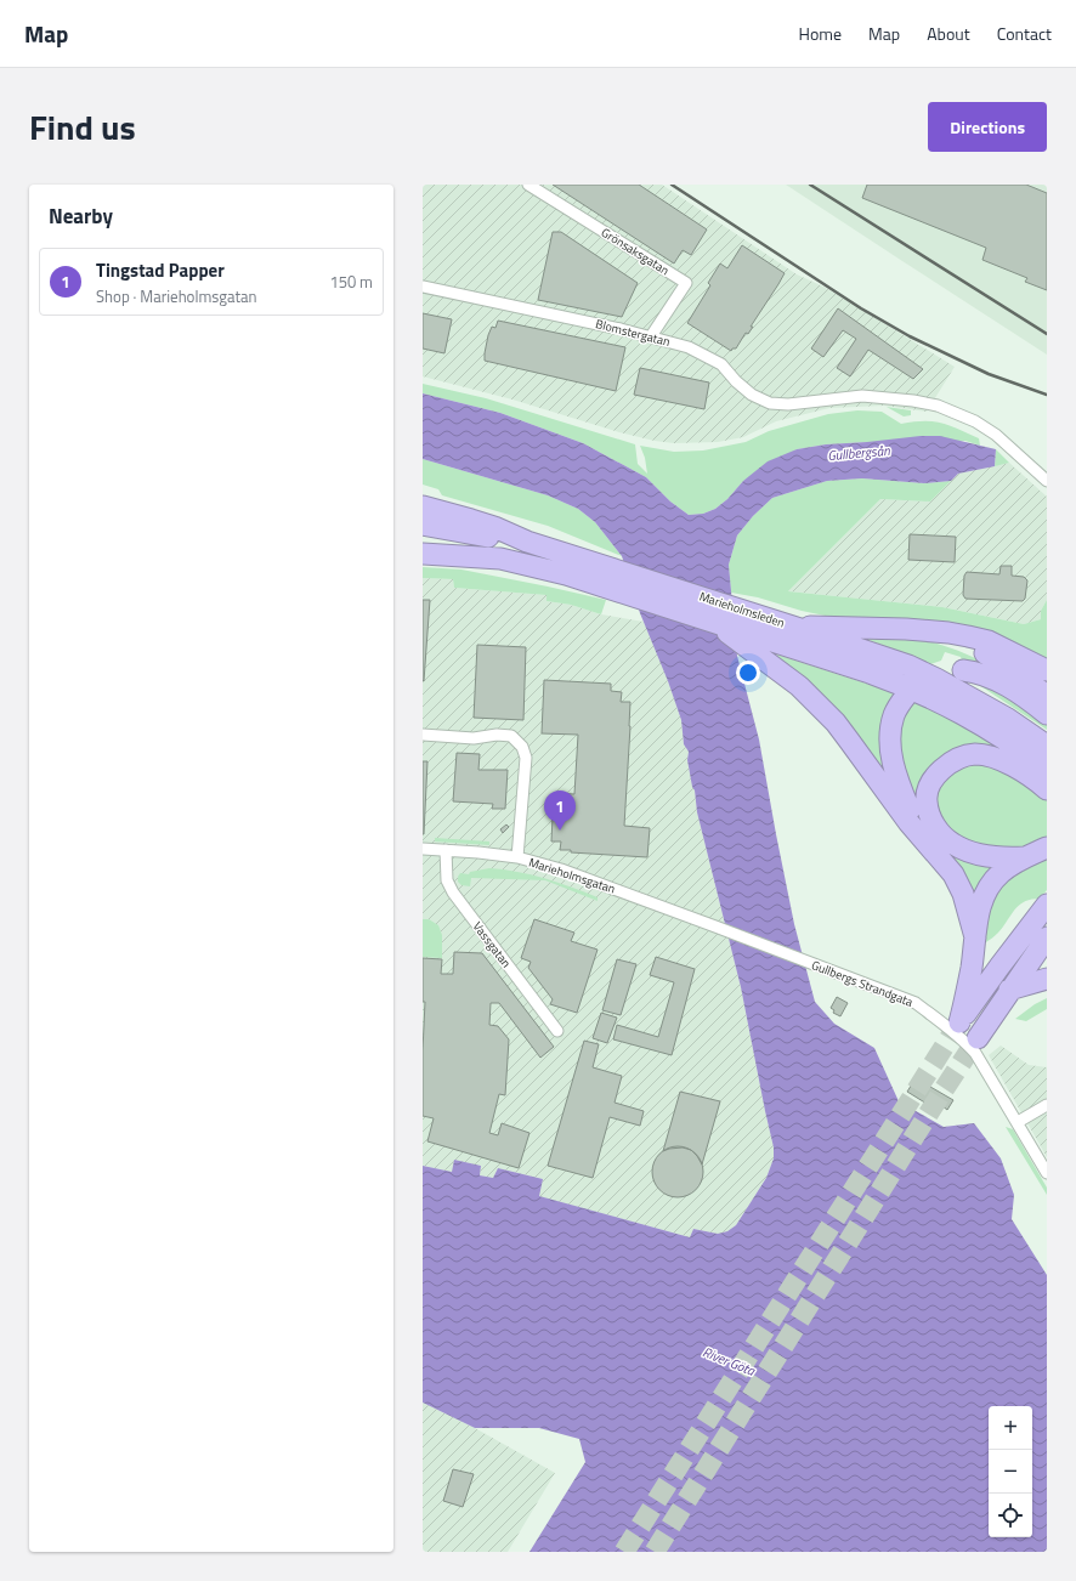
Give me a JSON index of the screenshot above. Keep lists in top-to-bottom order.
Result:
{
  "streets": {
    "highway": ["Marieholmsleden"],
    "street": [
      "Grönsaksgatan",
      "Blomstergatan",
      "Marieholmsgatan",
      "Vassgatan",
      "Gullbergs Strandgata"
    ]
  },
  "crossings": [
    ["Grönsaksgatan", "Blomstergatan"],
    ["Marieholmsgatan", "Vassgatan"],
    ["Marieholmsgatan", "Gullbergs Strandgata"]
  ],
  "water": ["Gullbergsån", "River Göta"],
  "page": {
    "header": "Map",
    "nav": [
      "Home",
      "Map",
      "About",
      "Contact"
    ],
    "title": "Find us",
    "buttons": "Directions",
    "heading": "Nearby",
    "list": [
      {
        "mark": "1",
        "name": "Tingstad Papper",
        "note": "Shop · Marieholmsgatan",
        "value": "150 m"
      }
    ],
    "pins": "1",
    "map_buttons": ["+", "−"]
  }
}
